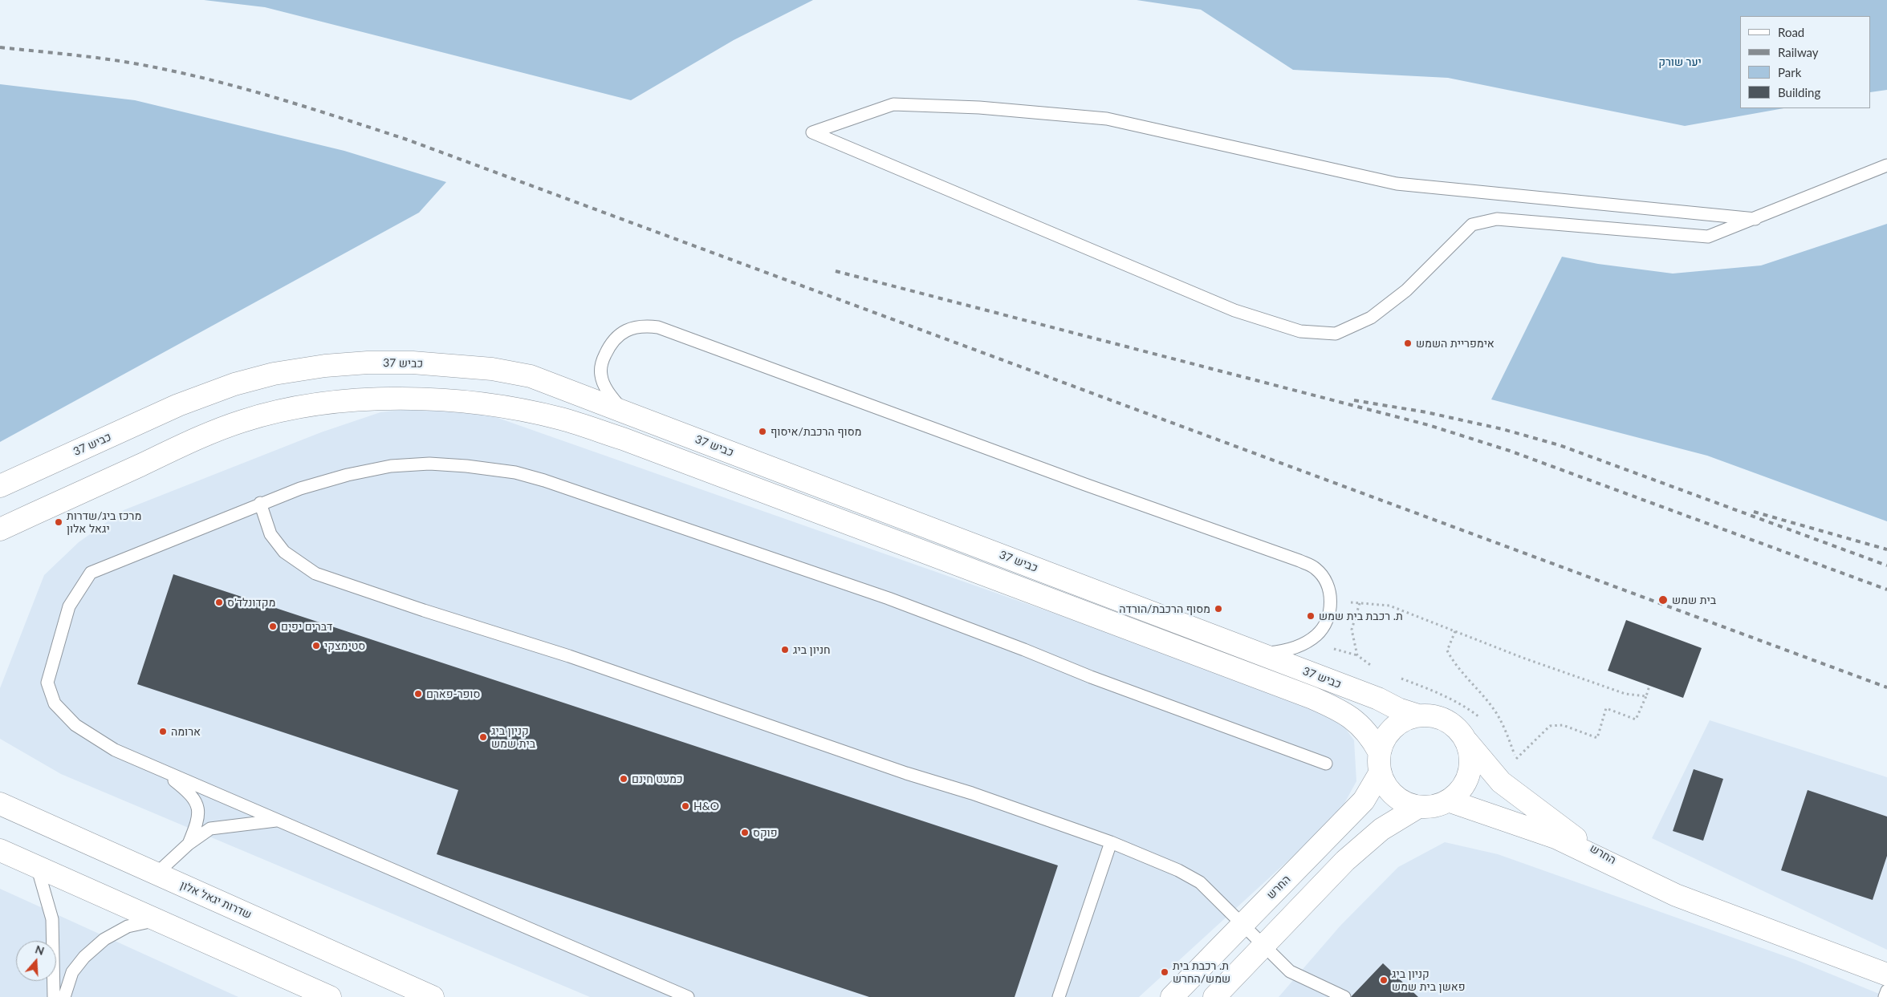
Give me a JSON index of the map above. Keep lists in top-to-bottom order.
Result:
{
  "streets": {
    "street": ["כביש 37", "החרש", "שדרות יגאל אלון"]
  },
  "crossings": [
    ["כביש 37", "החרש"]
  ],
  "parks": ["יער שורק"],
  "places": [
    "אימפריית השמש",
    "מסוף הרכבת/איסוף",
    "מרכז ביג/שדרות יגאל אלון",
    "בית שמש",
    "מקדונלד'ס",
    "מסוף הרכבת/הורדה",
    "ת. רכבת בית שמש",
    "דברים יפים",
    "סטימצקי",
    "חניון ביג",
    "סופר-פארם",
    "ארומה",
    "קניון ביג בית שמש",
    "כמעט חינם",
    "H&O",
    "פוקס",
    "ת. רכבת בית שמש/החרש",
    "קניון ביג פאשן בית שמש"
  ],
  "legend": [
    "Road",
    "Railway",
    "Park",
    "Building"
  ],
  "north": "top"
}
